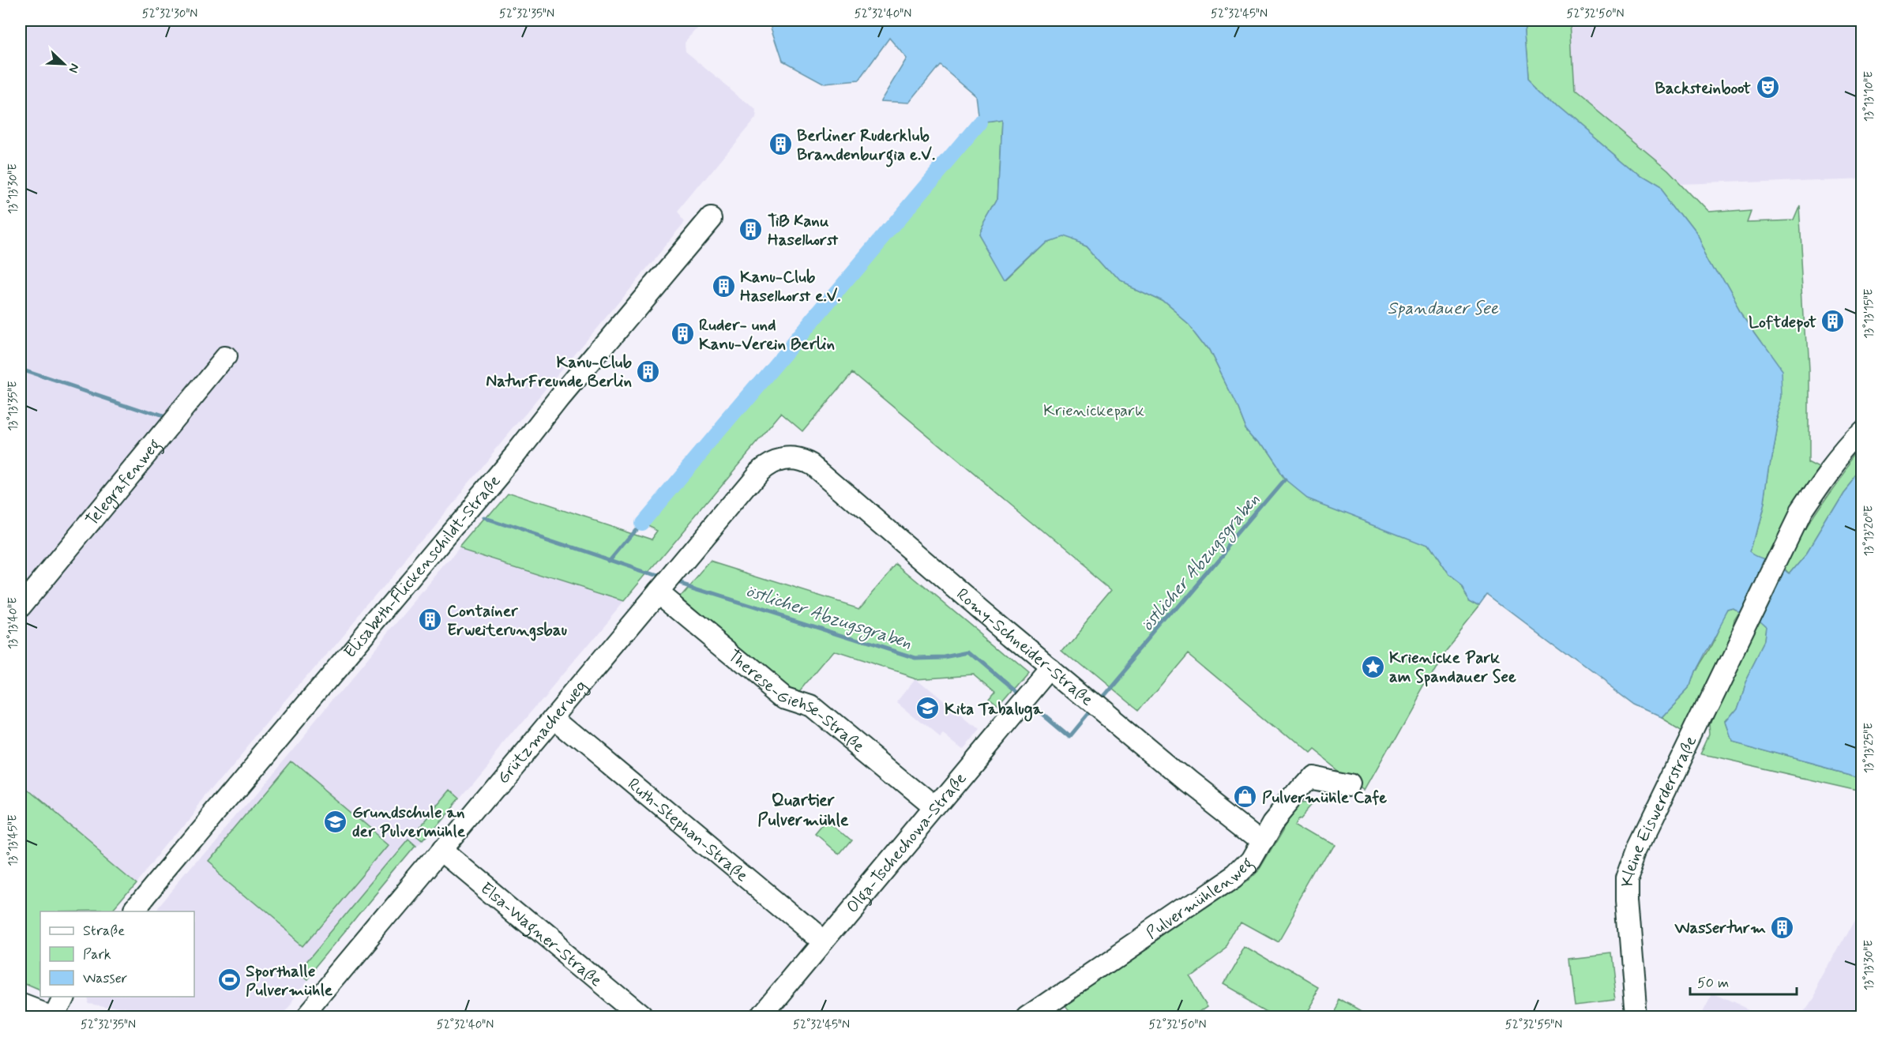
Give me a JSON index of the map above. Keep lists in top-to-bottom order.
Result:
{
  "streets": {
    "street": [
      "Telegrafenweg",
      "Elisabeth-Flickenschildt-Straße",
      "Romy-Schneider-Straße",
      "Therese-Giehse-Straße",
      "Grützmacherweg",
      "Kleine Eiswerderstraße",
      "Ruth-Stephan-Straße",
      "Olga-Tschechowa-Straße",
      "Pulvermühlenweg",
      "Elsa-Wagner-Straße"
    ]
  },
  "crossings": [
    ["Romy-Schneider-Straße", "Grützmacherweg"],
    ["Romy-Schneider-Straße", "Olga-Tschechowa-Straße"],
    ["Romy-Schneider-Straße", "Pulvermühlenweg"],
    ["Therese-Giehse-Straße", "Grützmacherweg"],
    ["Therese-Giehse-Straße", "Olga-Tschechowa-Straße"],
    ["Grützmacherweg", "Ruth-Stephan-Straße"],
    ["Grützmacherweg", "Elsa-Wagner-Straße"],
    ["Ruth-Stephan-Straße", "Olga-Tschechowa-Straße"]
  ],
  "districts": ["Quartier Pulvermühle"],
  "water": ["Spandauer See", "östlicher Abzugsgraben"],
  "parks": ["Krienickepark"],
  "places": {
    "theatre": ["Backsteinboot"],
    "building": [
      "Berliner Ruderklub Brandenburgia e.V.",
      "TiB Kanu Haselhorst",
      "Kanu-Club Haselhorst e.V.",
      "Loftdepot",
      "Ruder- und Kanu-Verein Berlin",
      "Kanu-Club NaturFreunde Berlin",
      "Container Erweiterungsbau",
      "Wasserturm"
    ],
    "place": ["Krienicke Park am Spandauer See"],
    "school or university": ["Kita Tabaluga", "Grundschule an der Pulvermühle"],
    "shop": ["Pulvermühle Cafe"],
    "sports": ["Sporthalle Pulvermühle"]
  },
  "legend": ["Straße", "Park", "Wasser"],
  "scale_bar": "50 m",
  "north": "bottom right",
  "coordinates": [
    "52°32'30\"N",
    "52°32'35\"N",
    "52°32'40\"N",
    "52°32'45\"N",
    "52°32'50\"N",
    "13°13'10\"E",
    "13°13'30\"E",
    "13°13'15\"E",
    "13°13'35\"E",
    "13°13'20\"E",
    "13°13'40\"E",
    "13°13'25\"E",
    "13°13'45\"E",
    "52°32'55\"N"
  ]
}
